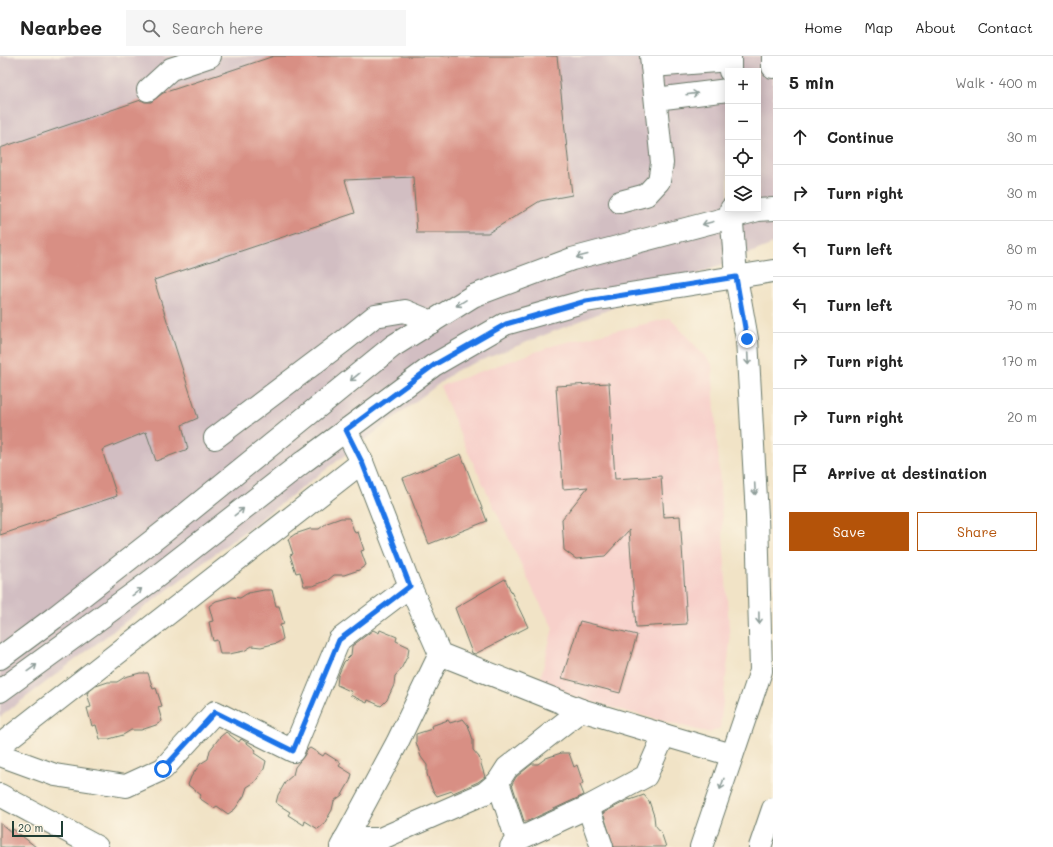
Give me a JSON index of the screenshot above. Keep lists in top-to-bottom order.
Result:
{
  "scale_bar": "20 m",
  "page": {
    "header": "Nearbee",
    "search": "Search here",
    "nav": [
      "Home",
      "Map",
      "About",
      "Contact"
    ],
    "heading": ["5 min", "Walk · 400 m"],
    "map_buttons": ["+", "−"],
    "list": [
      ["Continue", "30 m"],
      ["Turn right", "30 m"],
      ["Turn left", "80 m"],
      ["Turn left", "70 m"],
      ["Turn right", "170 m"],
      ["Turn right", "20 m"],
      "Arrive at destination"
    ],
    "buttons": ["Save", "Share"],
    "scale": "20 m"
  }
}
